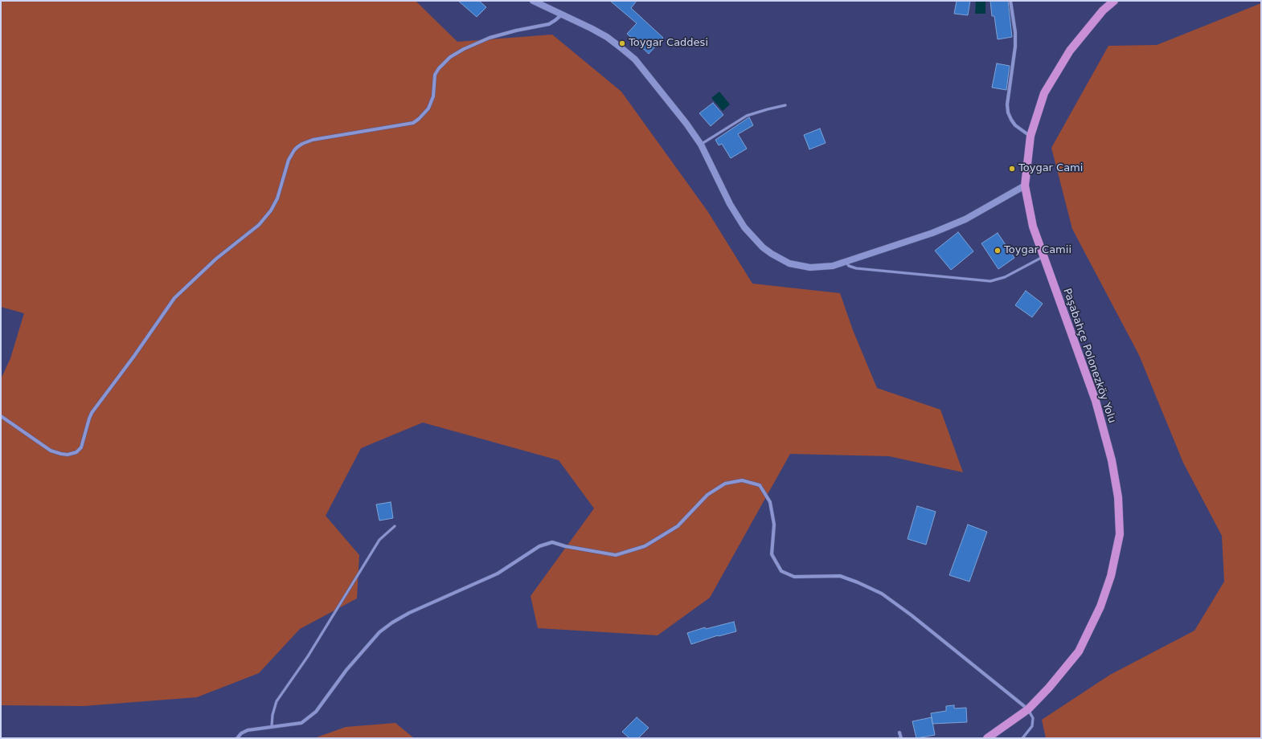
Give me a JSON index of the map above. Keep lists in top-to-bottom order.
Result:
{
  "streets": {
    "main road": ["Paşabahçe Polonezköy Yolu"]
  },
  "places": ["Toygar Caddesi", "Toygar Cami", "Toygar Camii"]
}
